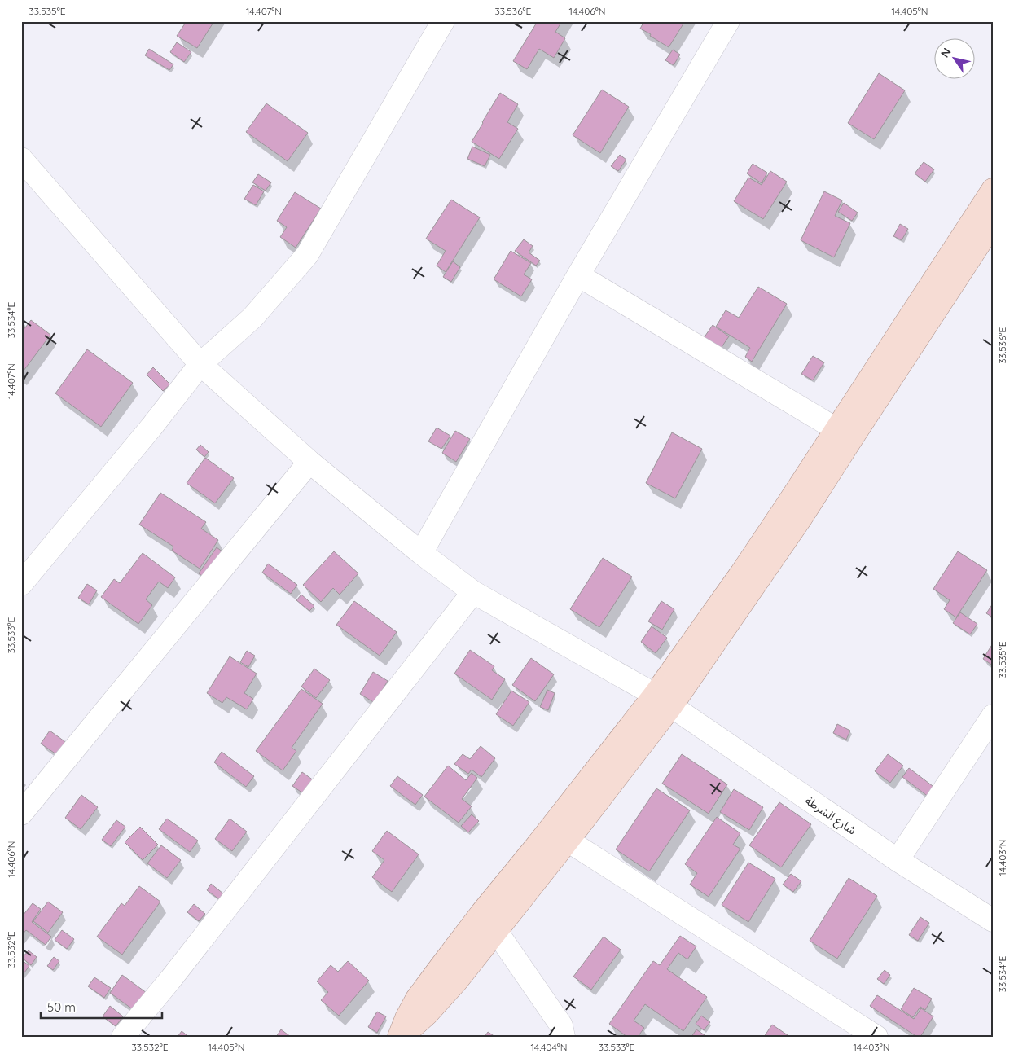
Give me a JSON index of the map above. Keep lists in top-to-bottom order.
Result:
{
  "streets": {
    "street": ["شارع الشرطة"]
  },
  "scale_bar": "50 m",
  "north": "top left",
  "coordinates": [
    "33.535°E",
    "14.407°N",
    "33.536°E",
    "14.406°N",
    "14.405°N",
    "33.534°E",
    "33.533°E",
    "14.403°N",
    "33.532°E",
    "14.404°N"
  ]
}
